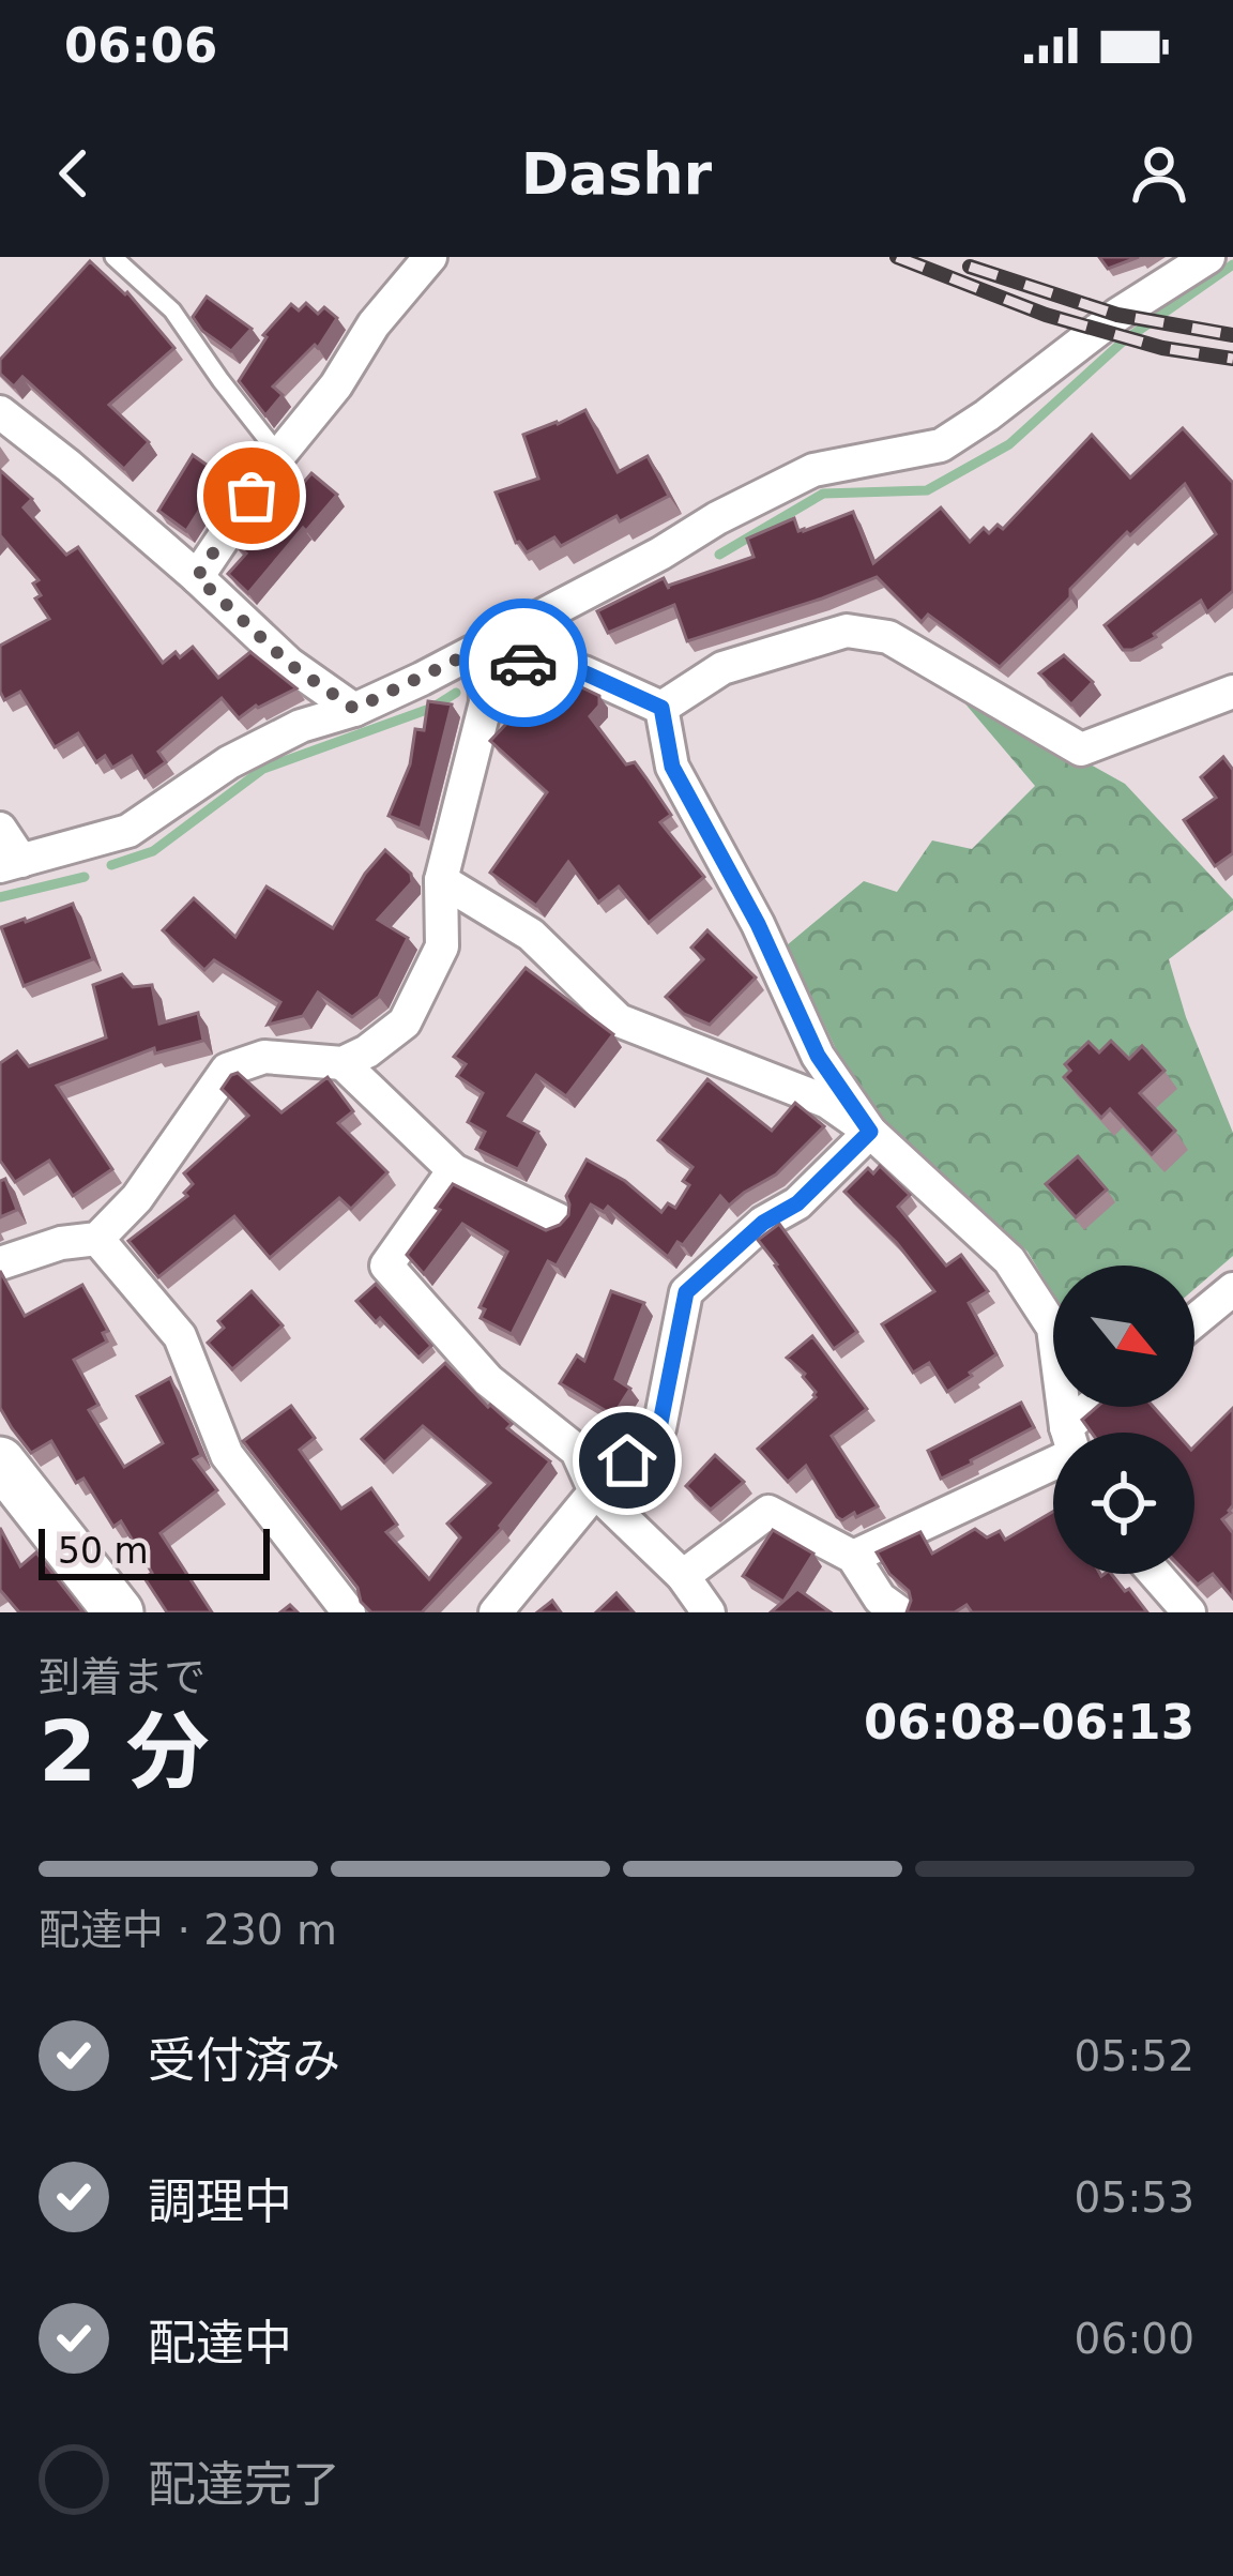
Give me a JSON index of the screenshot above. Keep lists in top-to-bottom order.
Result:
{
  "scale_bar": "50 m",
  "north": "bottom right",
  "page": {
    "status": "06:06",
    "header": "Dashr",
    "scale": "50 m",
    "heading": ["2 分", "到着まで", "06:08–06:13"],
    "bar": "配達中 · 230 m",
    "list": [
      ["受付済み", "05:52"],
      ["調理中", "05:53"],
      ["配達中", "06:00"],
      "配達完了"
    ]
  }
}
